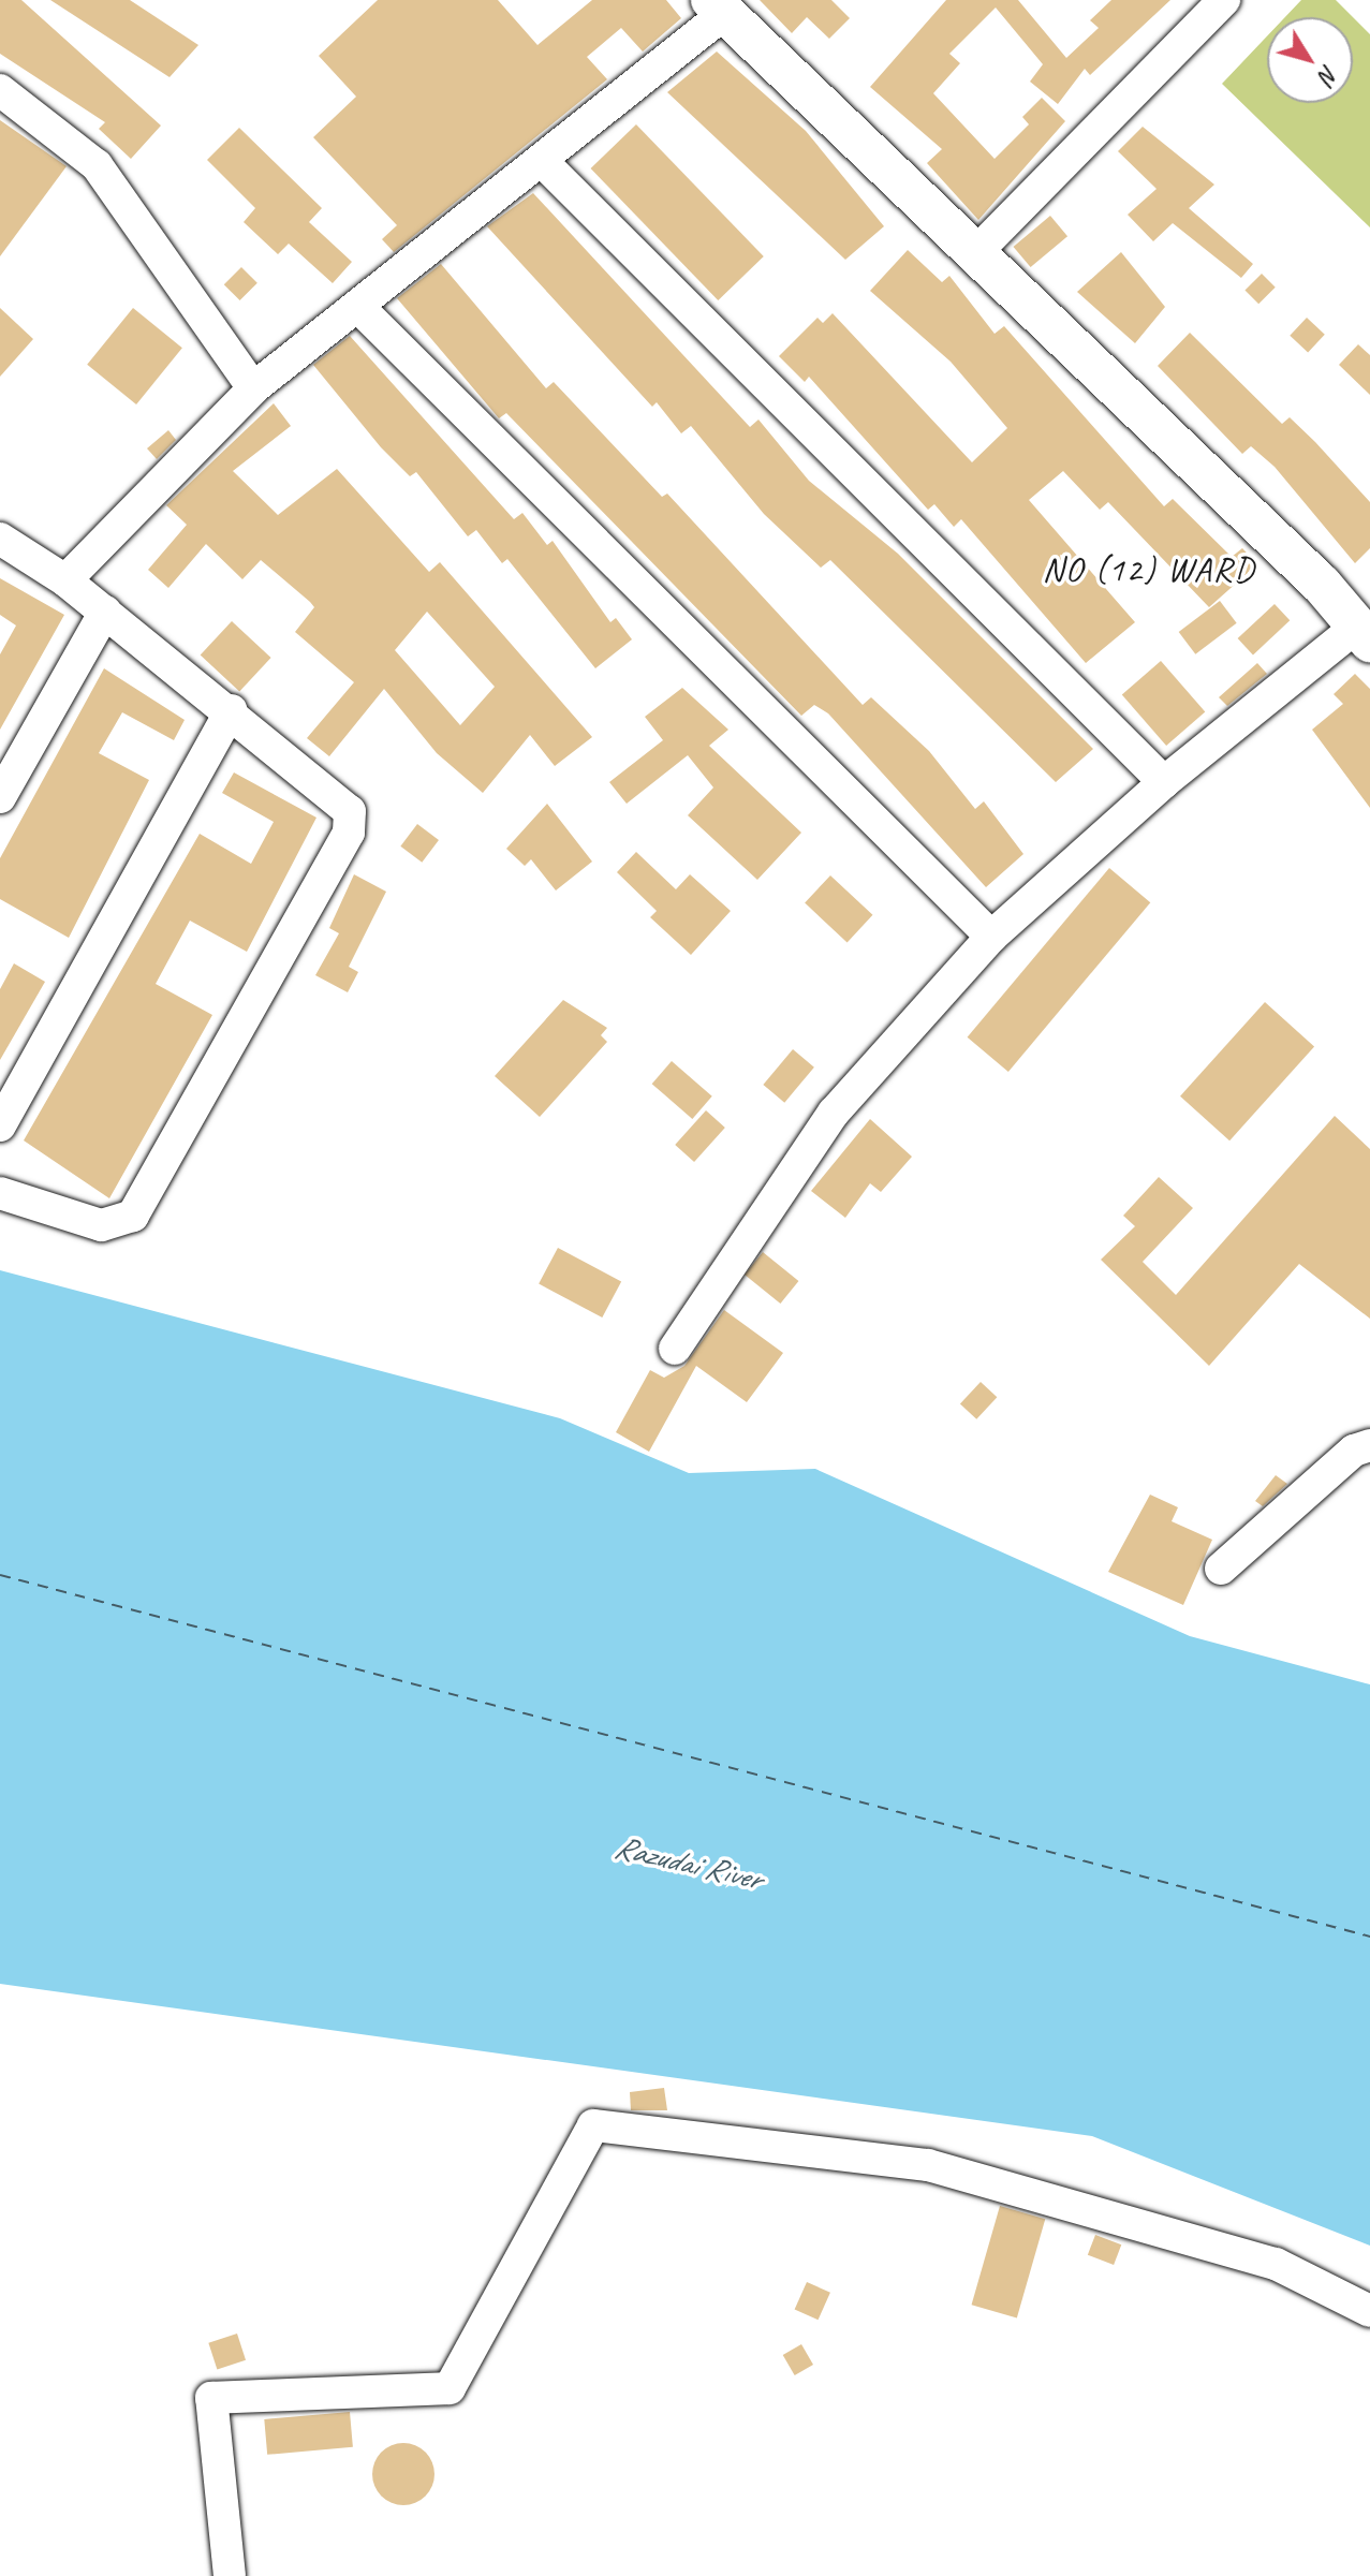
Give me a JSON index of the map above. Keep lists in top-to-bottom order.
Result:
{
  "districts": ["NO (12) WARD"],
  "water": ["Razudai River"],
  "north": "bottom right"
}
